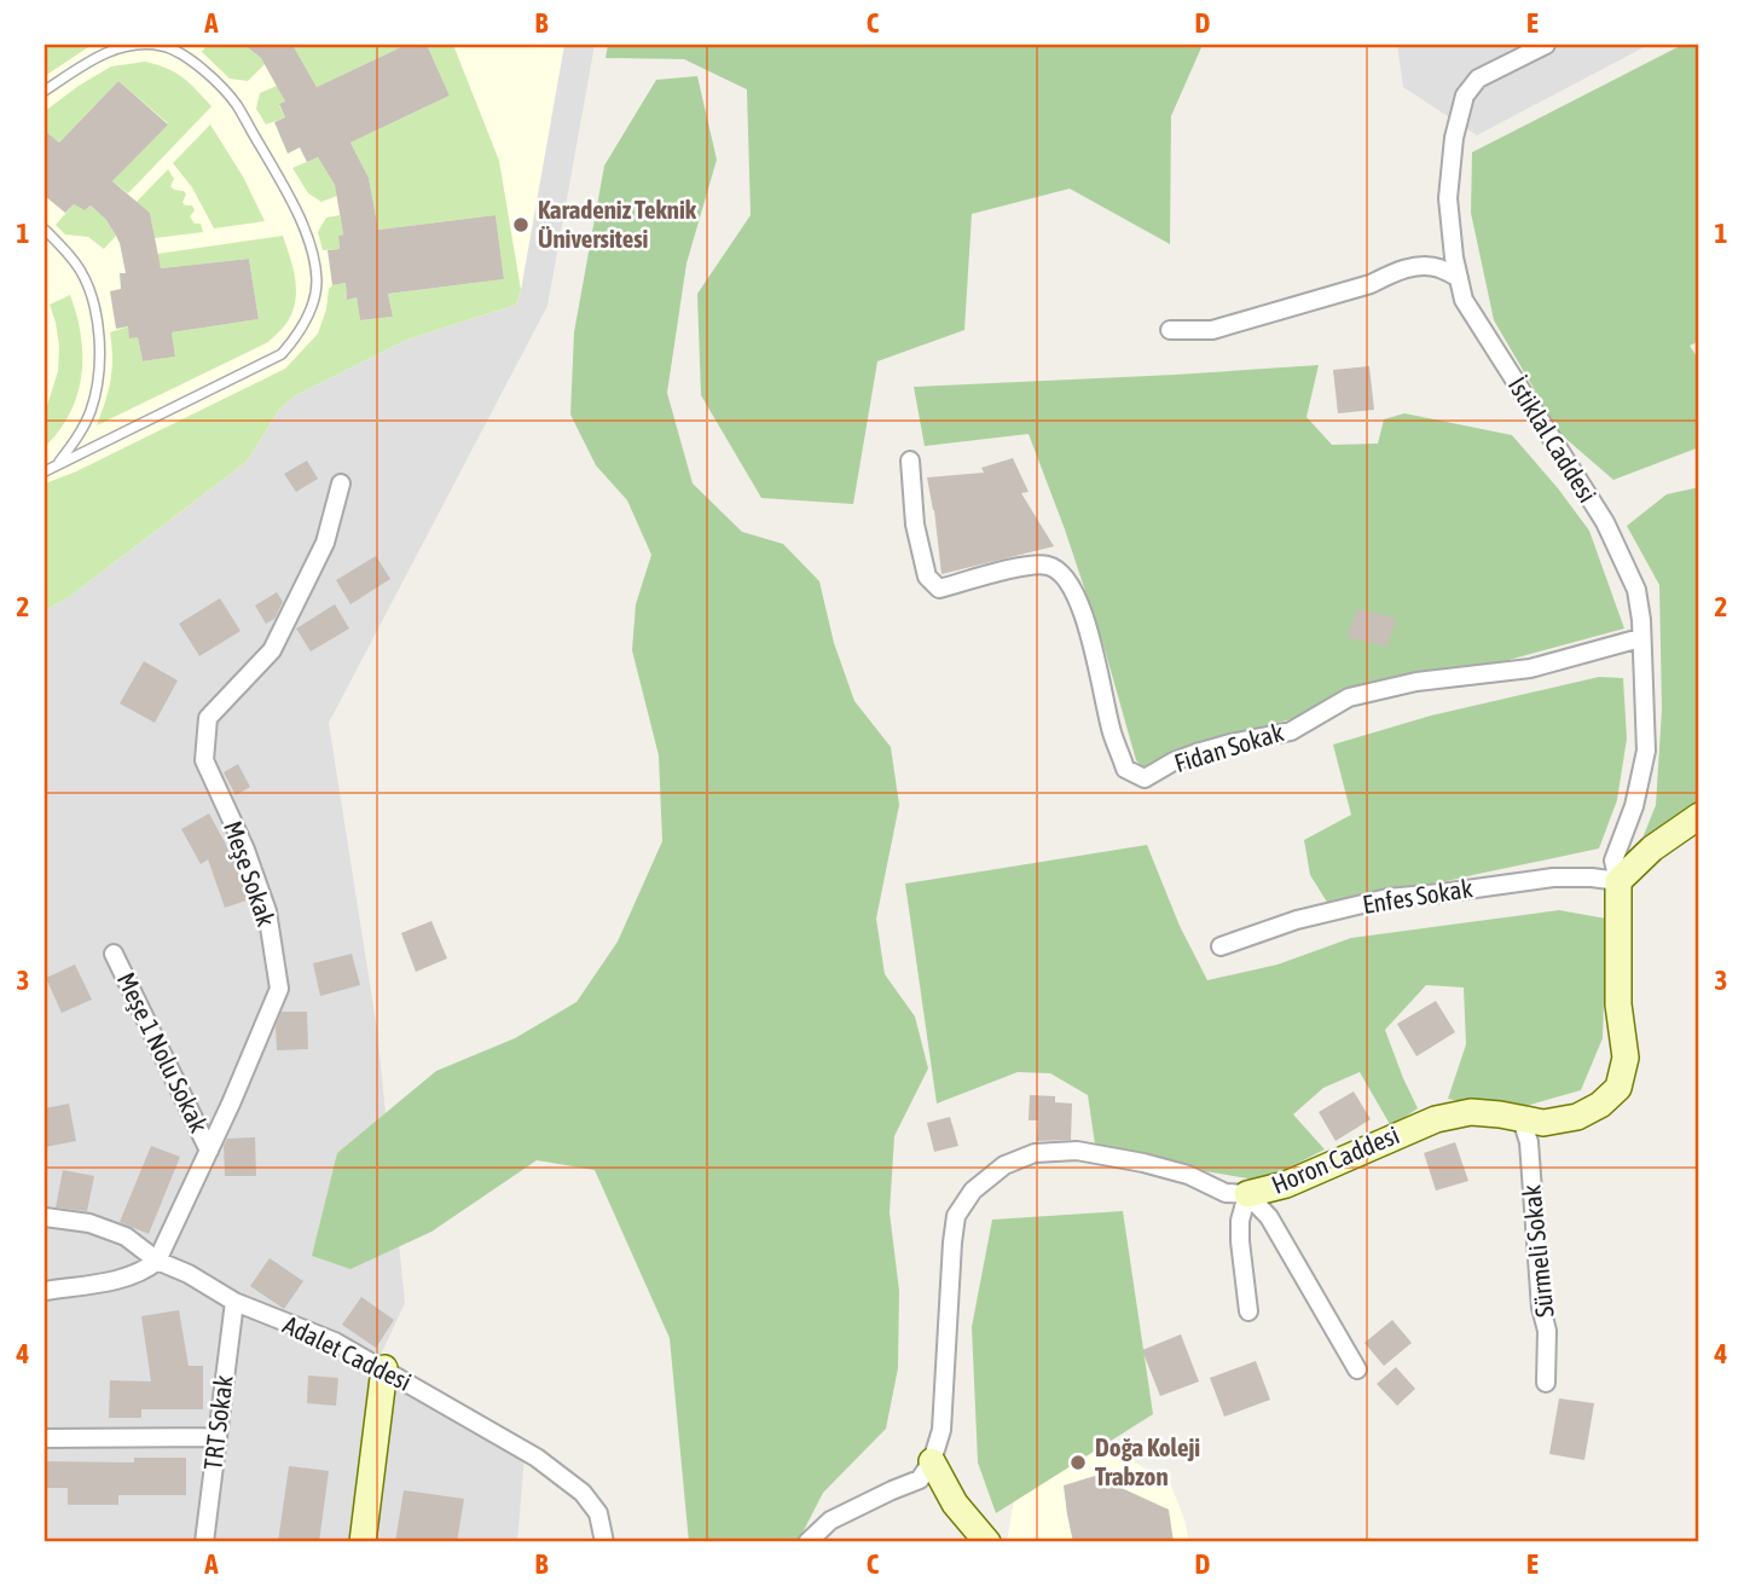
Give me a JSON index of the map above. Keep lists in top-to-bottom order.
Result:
{
  "streets": {
    "street": [
      "İstiklal Caddesi",
      "Fidan Sokak",
      "Meşe Sokak",
      "Enfes Sokak",
      "Meşe 1 Nolu Sokak",
      "Horon Caddesi",
      "Sürmeli Sokak",
      "Adalet Caddesi",
      "TRT Sokak"
    ]
  },
  "crossings": [
    ["İstiklal Caddesi", "Fidan Sokak"],
    ["İstiklal Caddesi", "Enfes Sokak"],
    ["İstiklal Caddesi", "Horon Caddesi"],
    ["Meşe Sokak", "Meşe 1 Nolu Sokak"],
    ["Meşe Sokak", "Adalet Caddesi"],
    ["Enfes Sokak", "Horon Caddesi"],
    ["Horon Caddesi", "Sürmeli Sokak"],
    ["Adalet Caddesi", "TRT Sokak"]
  ],
  "places": ["Karadeniz Teknik Üniversitesi", "Doğa Koleji Trabzon"],
  "grid": {
    "columns": [
      "A",
      "B",
      "C",
      "D",
      "E"
    ],
    "rows": [
      "1",
      "2",
      "3",
      "4"
    ]
  }
}
